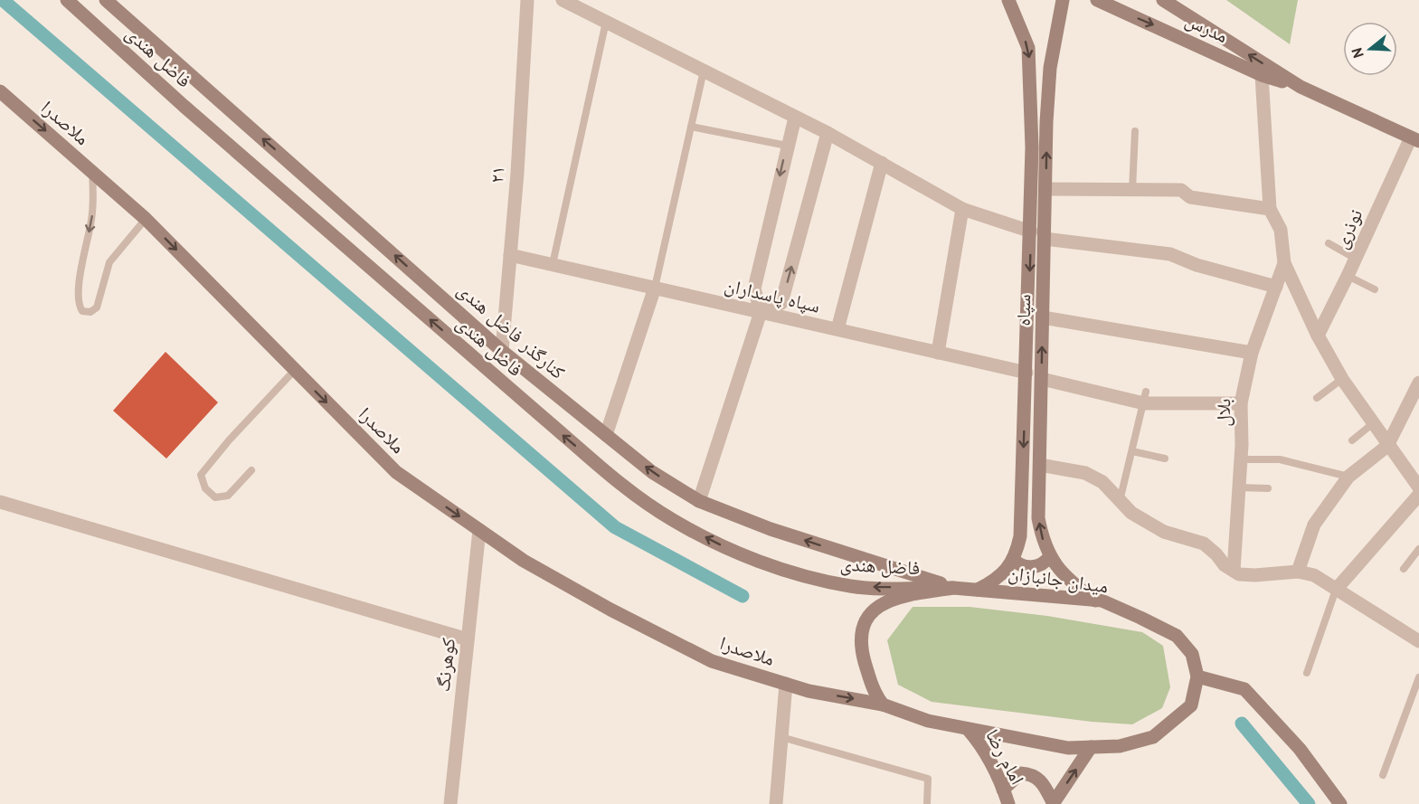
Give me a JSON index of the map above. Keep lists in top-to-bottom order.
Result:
{
  "streets": {
    "main road": [
      "مدرس",
      "فاضل هندی",
      "ملاصدرا",
      "سپاه",
      "کنارگذر فاضل هندی",
      "میدان جانبازان",
      "امام رضا"
    ],
    "street": [
      "۲۱",
      "نوذری",
      "سپاه پاسداران",
      "بلال",
      "کوهرنگ"
    ]
  },
  "crossings": [
    ["مدرس", "نوذری"],
    ["مدرس", "بلال"],
    ["فاضل هندی", "کنارگذر فاضل هندی"],
    ["فاضل هندی", "میدان جانبازان"],
    ["ملاصدرا", "میدان جانبازان"],
    ["ملاصدرا", "کوهرنگ"],
    ["۲۱", "سپاه پاسداران"],
    ["۲۱", "کنارگذر فاضل هندی"],
    ["نوذری", "بلال"],
    ["سپاه پاسداران", "سپاه"],
    ["سپاه", "میدان جانبازان"],
    ["کنارگذر فاضل هندی", "میدان جانبازان"],
    ["میدان جانبازان", "امام رضا"]
  ],
  "one_way": ["فاضل هندی", "ملاصدرا", "کنارگذر فاضل هندی"],
  "north": "left"
}
